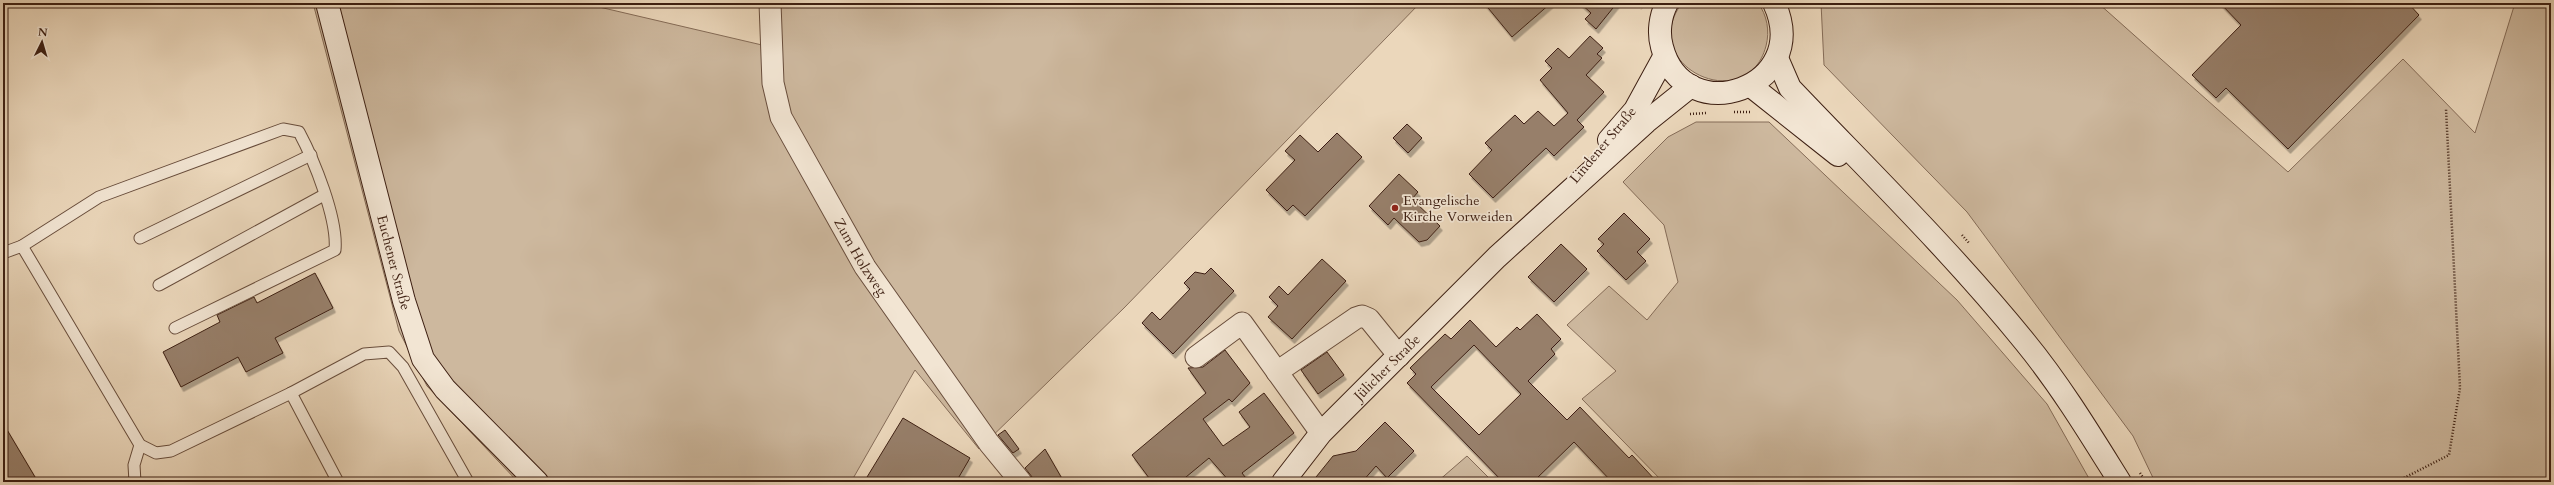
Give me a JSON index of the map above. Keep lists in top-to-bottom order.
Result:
{
  "streets": {
    "main road": ["Lindener Straße", "Euchener Straße", "Jülicher Straße"],
    "street": ["Zum Holzweg"]
  },
  "crossings": [
    ["Lindener Straße", "Jülicher Straße"]
  ],
  "places": ["Evangelische Kirche Vorweiden"],
  "north": "top"
}
